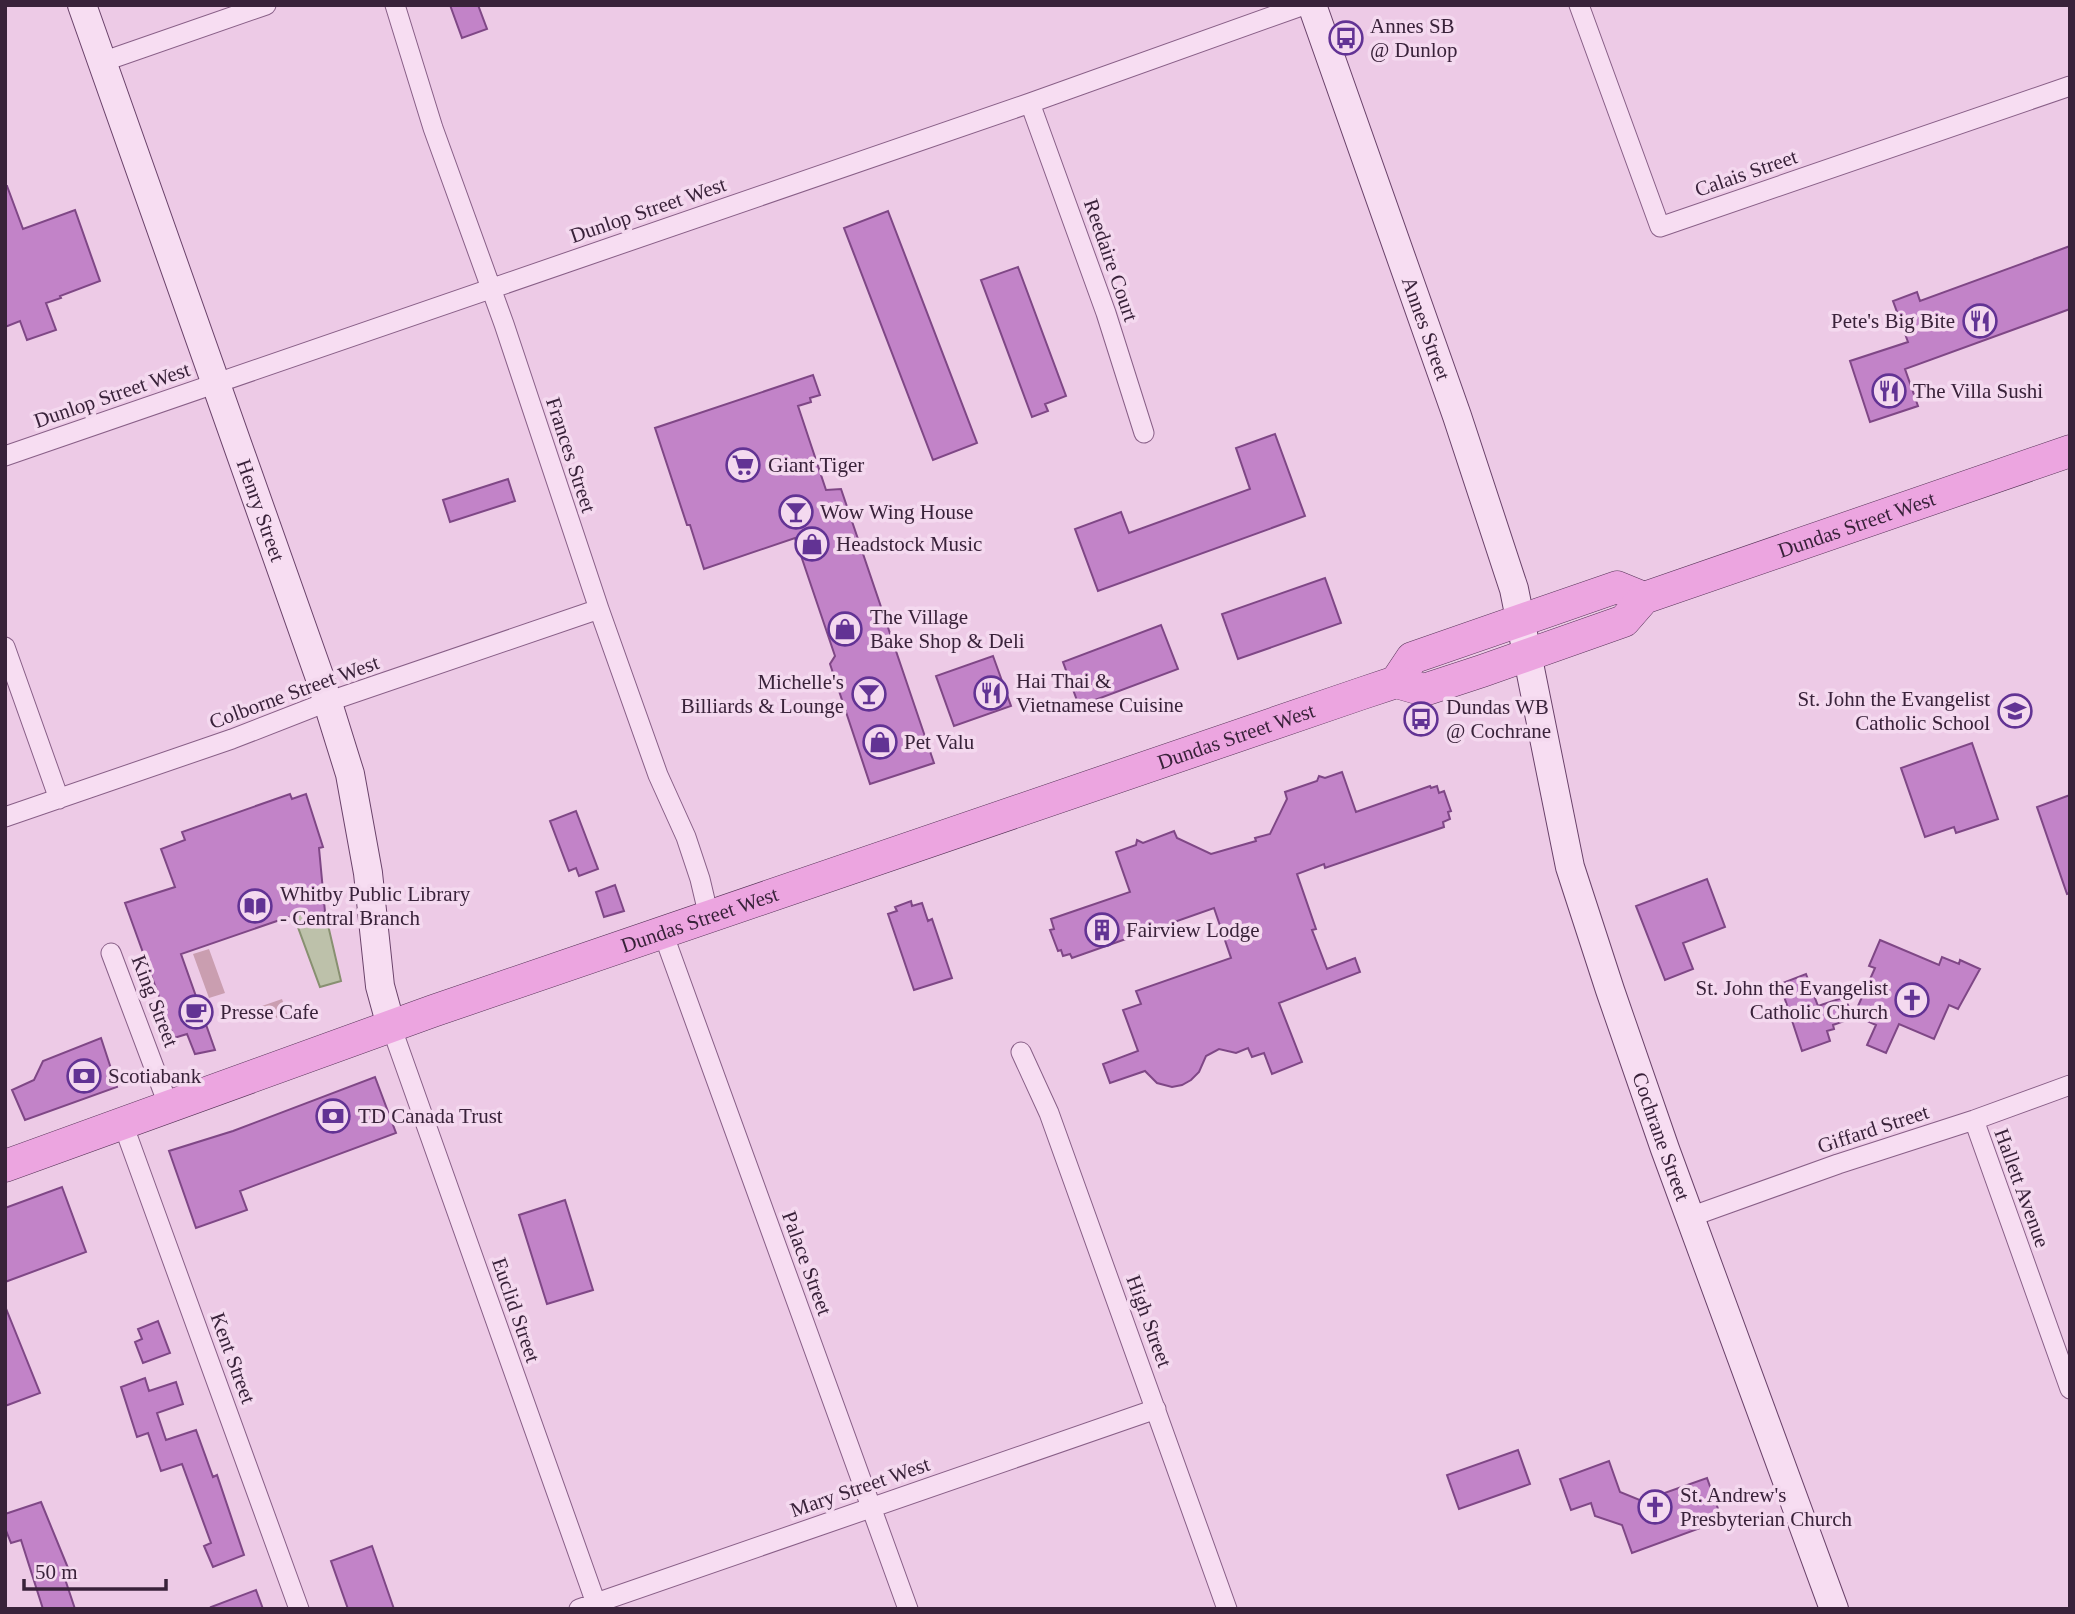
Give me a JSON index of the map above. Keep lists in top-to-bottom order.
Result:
{
  "streets": {
    "main road": [
      "Annes Street",
      "Henry Street",
      "Dundas Street West",
      "Cochrane Street"
    ],
    "street": [
      "Calais Street",
      "Dunlop Street West",
      "Reedaire Court",
      "Frances Street",
      "Colborne Street West",
      "King Street",
      "Giffard Street",
      "Hallett Avenue",
      "Palace Street",
      "Euclid Street",
      "High Street",
      "Kent Street",
      "Mary Street West"
    ]
  },
  "crossings": [
    ["Dunlop Street West", "Reedaire Court"],
    ["Dunlop Street West", "Frances Street"],
    ["Dunlop Street West", "Henry Street"],
    ["Annes Street", "Dundas Street West"],
    ["Annes Street", "Cochrane Street"],
    ["Frances Street", "Dundas Street West"],
    ["Frances Street", "Colborne Street West"],
    ["Henry Street", "Dundas Street West"],
    ["Henry Street", "Colborne Street West"],
    ["Henry Street", "Euclid Street"],
    ["Dundas Street West", "King Street"],
    ["Dundas Street West", "Cochrane Street"],
    ["Dundas Street West", "Palace Street"],
    ["Dundas Street West", "Euclid Street"],
    ["Dundas Street West", "Kent Street"],
    ["Giffard Street", "Cochrane Street"],
    ["Giffard Street", "Hallett Avenue"],
    ["Palace Street", "Mary Street West"],
    ["Euclid Street", "Mary Street West"],
    ["High Street", "Mary Street West"]
  ],
  "places": {
    "bus stop": ["Annes SB @ Dunlop", "Dundas WB @ Cochrane"],
    "restaurant": ["Pete's Big Bite", "The Villa Sushi", "Hai Thai & Vietnamese Cuisine"],
    "supermarket": ["Giant Tiger"],
    "bar": ["Wow Wing House", "Michelle's Billiards & Lounge"],
    "shop": ["Headstock Music", "The Village Bake Shop & Deli", "Pet Valu"],
    "school or university": ["St. John the Evangelist Catholic School"],
    "library": ["Whitby Public Library - Central Branch"],
    "building": ["Fairview Lodge"],
    "church": ["St. John the Evangelist Catholic Church", "St. Andrew's Presbyterian Church"],
    "cafe": ["Presse Cafe"],
    "bank": ["Scotiabank", "TD Canada Trust"]
  },
  "scale_bar": "50 m"
}
